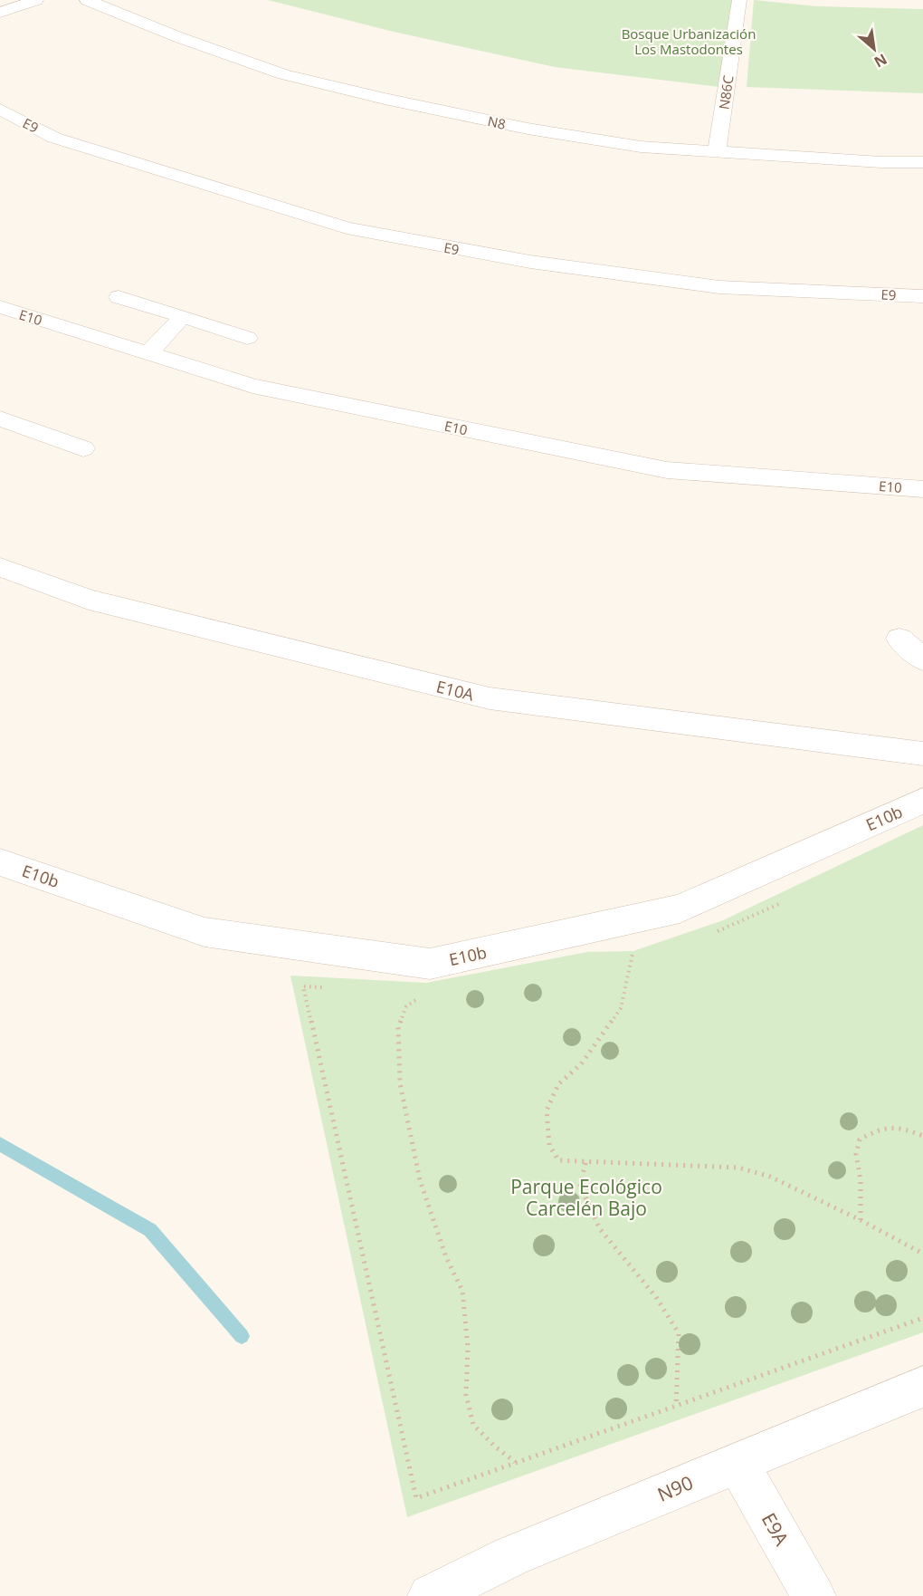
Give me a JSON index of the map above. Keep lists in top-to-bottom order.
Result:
{
  "streets": {
    "street": [
      "N86C",
      "N8",
      "E9",
      "E10",
      "E10A",
      "E10b",
      "N90",
      "E9A"
    ]
  },
  "crossings": [
    ["N86C", "N8"],
    ["N90", "E9A"]
  ],
  "parks": ["Bosque Urbanización Los Mastodontes", "Parque Ecológico Carcelén Bajo"],
  "north": "bottom right"
}
